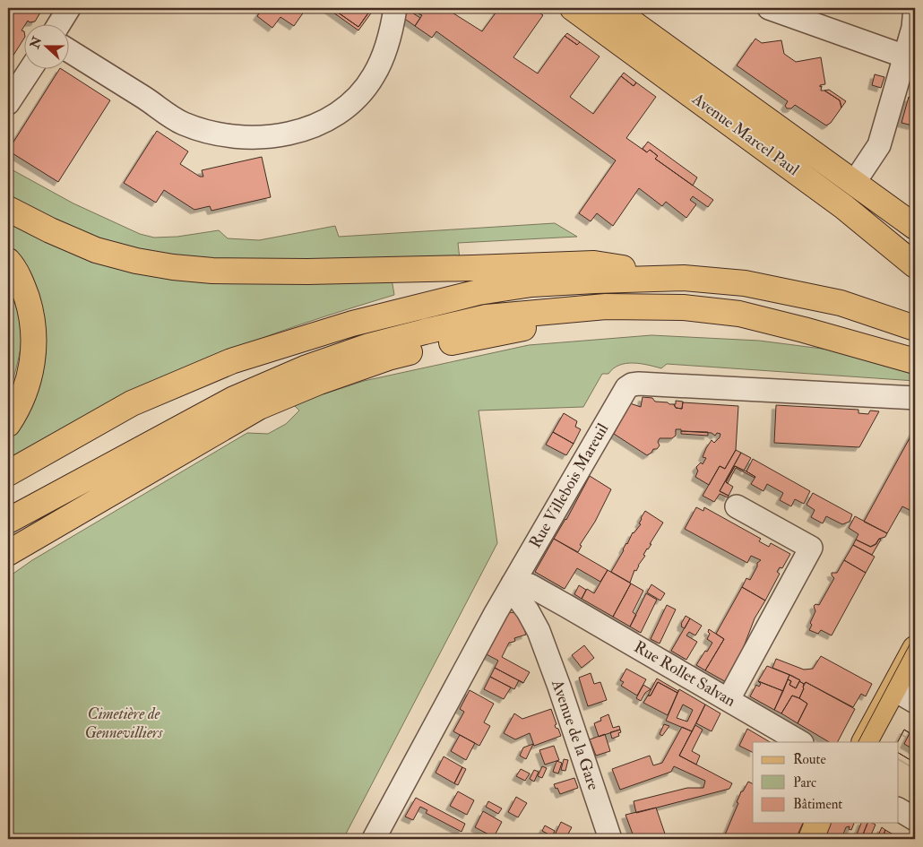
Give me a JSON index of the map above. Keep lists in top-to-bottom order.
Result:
{
  "streets": {
    "main road": ["Avenue Marcel Paul"],
    "street": ["Rue Villebois Mareuil", "Rue Rollet Salvan", "Avenue de la Gare"]
  },
  "crossings": [
    ["Rue Villebois Mareuil", "Rue Rollet Salvan"],
    ["Rue Villebois Mareuil", "Avenue de la Gare"],
    ["Rue Rollet Salvan", "Avenue de la Gare"]
  ],
  "parks": ["Cimetière de Gennevilliers"],
  "legend": ["Route", "Parc", "Bâtiment"],
  "north": "left"
}
